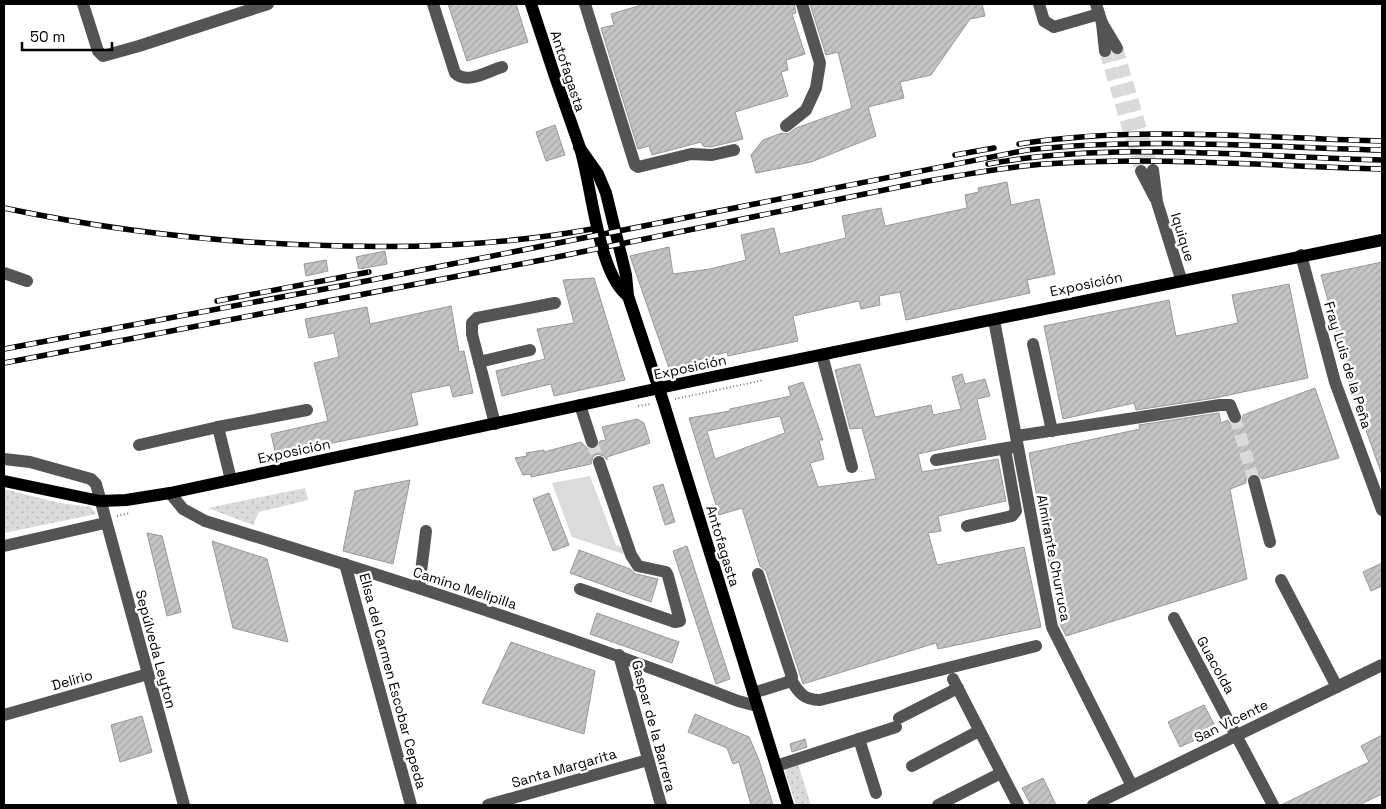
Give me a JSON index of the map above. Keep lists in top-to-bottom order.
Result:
{
  "streets": {
    "main road": ["Antofagasta", "Exposición"],
    "street": [
      "Iquique",
      "Fray Luis de la Peña",
      "Almirante Churruca",
      "Camino Melipilla",
      "Sepúlveda Leyton",
      "Guacolda",
      "Delirio",
      "Elisa del Carmen Escobar Cepeda",
      "San Vicente",
      "Gaspar de la Barrera",
      "Santa Margarita"
    ]
  },
  "crossings": [
    ["Antofagasta", "Exposición"],
    ["Antofagasta", "Camino Melipilla"],
    ["Iquique", "Exposición"],
    ["Exposición", "Fray Luis de la Peña"],
    ["Exposición", "Almirante Churruca"],
    ["Exposición", "Camino Melipilla"],
    ["Exposición", "Sepúlveda Leyton"],
    ["Almirante Churruca", "San Vicente"],
    ["Camino Melipilla", "Elisa del Carmen Escobar Cepeda"],
    ["Camino Melipilla", "Gaspar de la Barrera"],
    ["Sepúlveda Leyton", "Delirio"],
    ["Guacolda", "San Vicente"],
    ["Gaspar de la Barrera", "Santa Margarita"]
  ],
  "scale_bar": "50 m"
}
